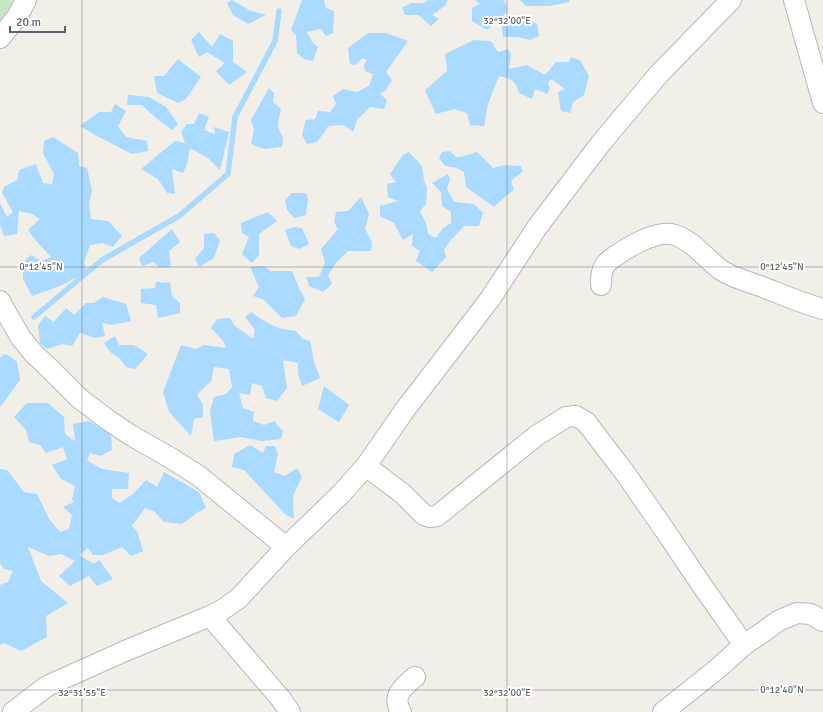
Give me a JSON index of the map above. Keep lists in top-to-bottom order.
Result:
{
  "scale_bar": "20 m",
  "coordinates": [
    "32°32'00\"E",
    "0°12'45\"N",
    "0°12'40\"N",
    "32°31'55\"E"
  ]
}
